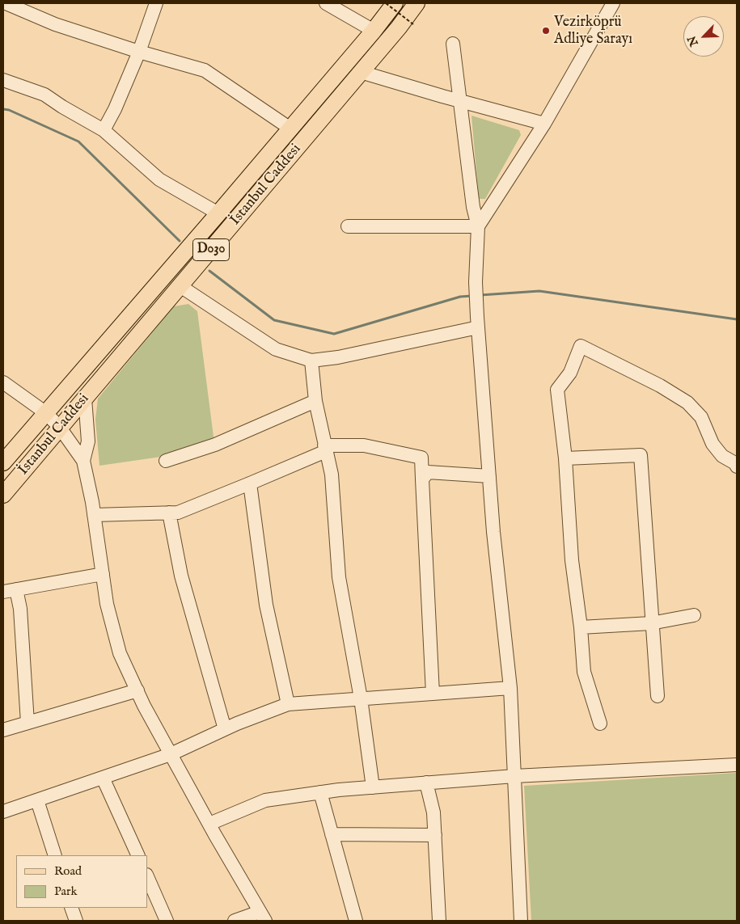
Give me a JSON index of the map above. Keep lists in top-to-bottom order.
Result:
{
  "streets": {
    "main road": ["İstanbul Caddesi", "D030"]
  },
  "places": ["Vezirköprü Adliye Sarayı"],
  "legend": ["Road", "Park"],
  "north": "bottom left"
}
